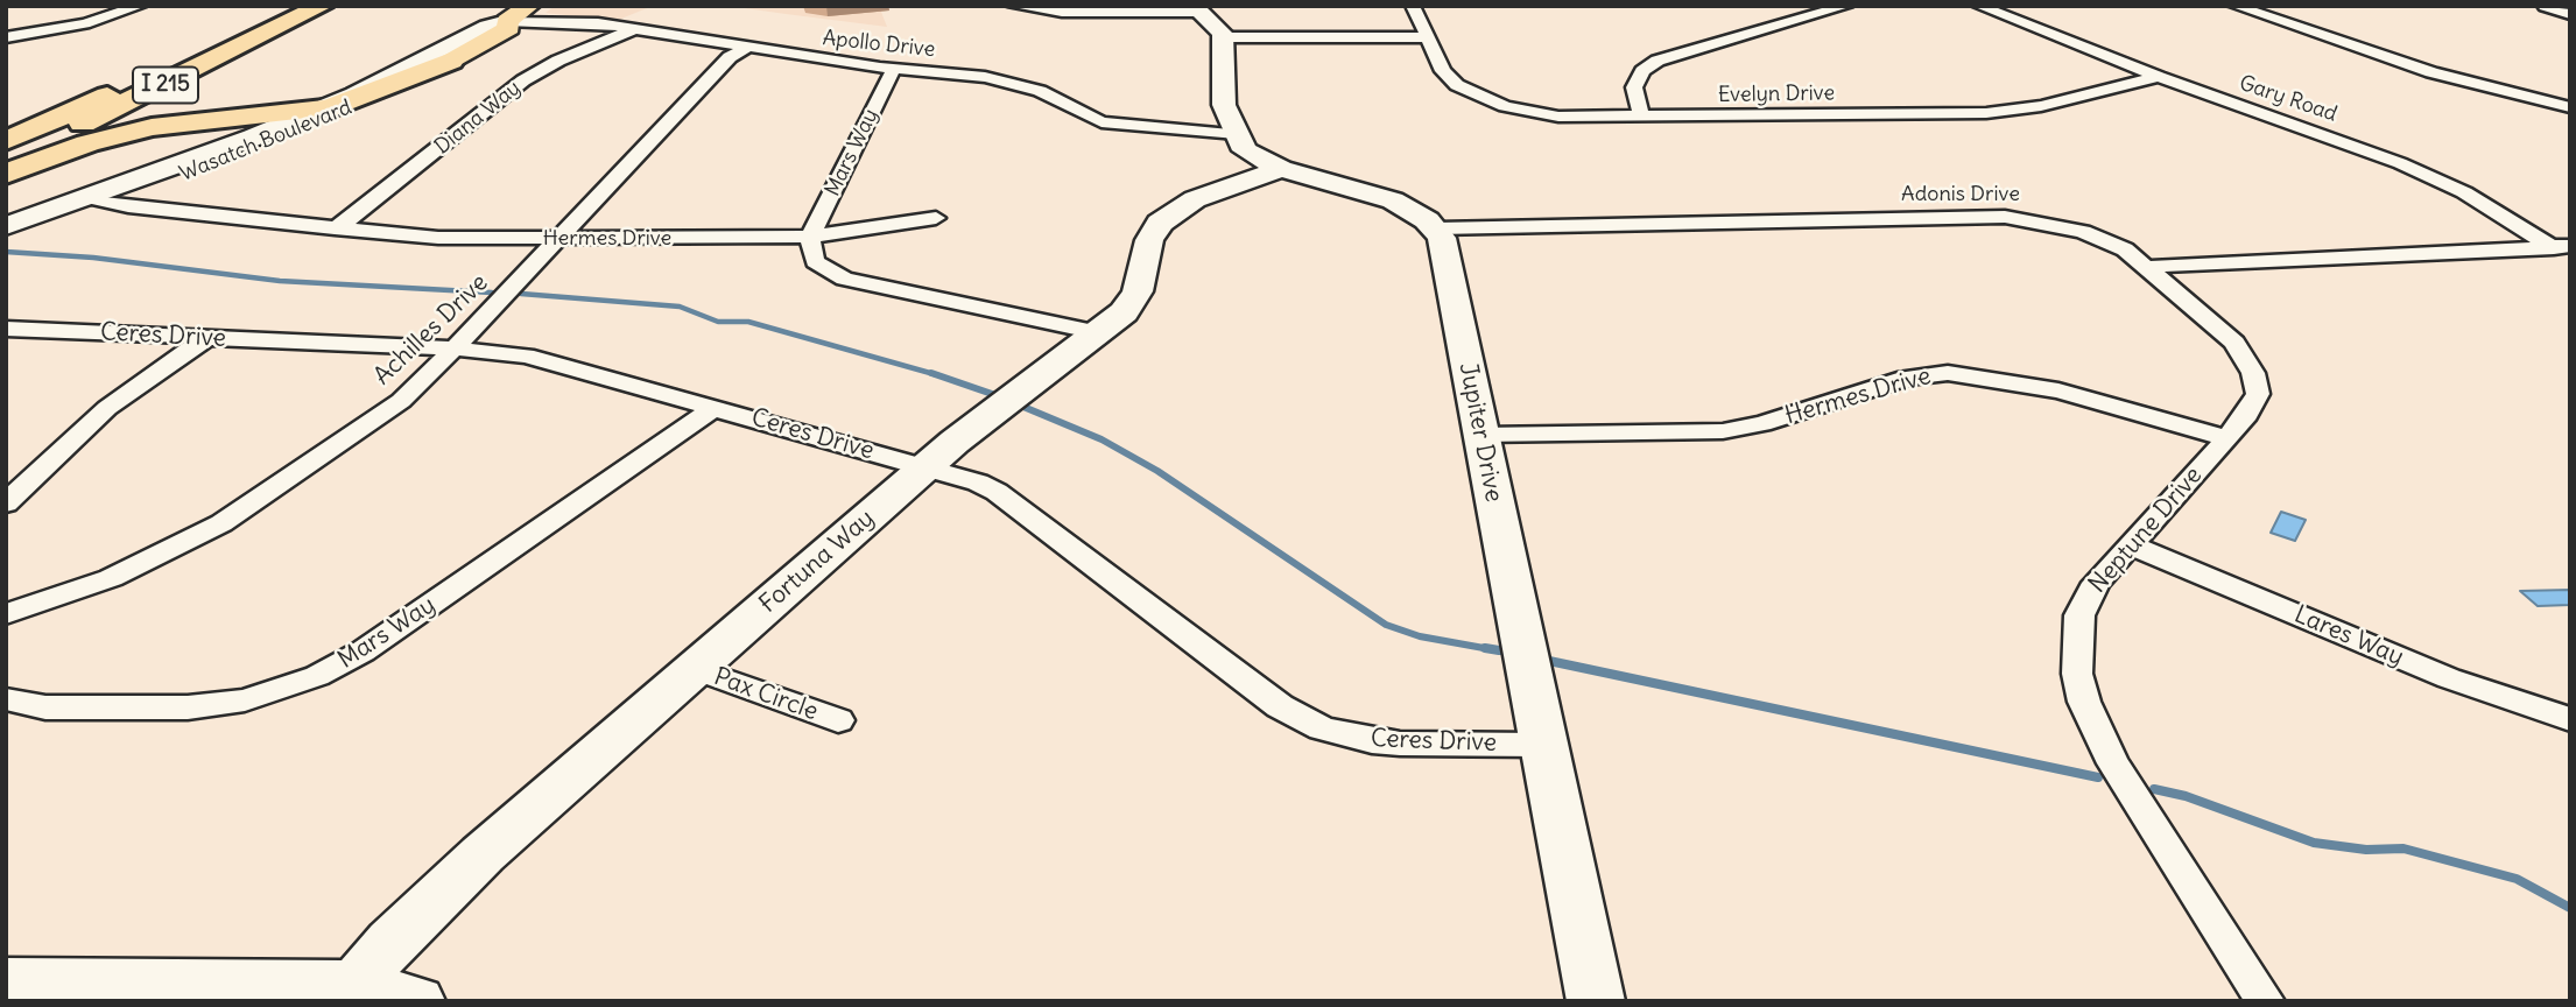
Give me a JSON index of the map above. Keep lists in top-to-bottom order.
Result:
{
  "streets": {
    "highway": ["I 215"],
    "main road": ["Wasatch Boulevard"],
    "street": [
      "Apollo Drive",
      "Evelyn Drive",
      "Gary Road",
      "Diana Way",
      "Mars Way",
      "Adonis Drive",
      "Hermes Drive",
      "Achilles Drive",
      "Ceres Drive",
      "Jupiter Drive",
      "Neptune Drive",
      "Fortuna Way",
      "Lares Way",
      "Pax Circle"
    ]
  },
  "crossings": [
    ["Apollo Drive", "Diana Way"],
    ["Apollo Drive", "Wasatch Boulevard"],
    ["Apollo Drive", "Mars Way"],
    ["Apollo Drive", "Achilles Drive"],
    ["Evelyn Drive", "Gary Road"],
    ["Diana Way", "Hermes Drive"],
    ["Wasatch Boulevard", "Hermes Drive"],
    ["Mars Way", "Hermes Drive"],
    ["Mars Way", "Ceres Drive"],
    ["Adonis Drive", "Jupiter Drive"],
    ["Adonis Drive", "Neptune Drive"],
    ["Hermes Drive", "Achilles Drive"],
    ["Hermes Drive", "Jupiter Drive"],
    ["Hermes Drive", "Neptune Drive"],
    ["Achilles Drive", "Ceres Drive"],
    ["Ceres Drive", "Jupiter Drive"],
    ["Ceres Drive", "Fortuna Way"],
    ["Neptune Drive", "Lares Way"],
    ["Fortuna Way", "Pax Circle"]
  ]
}
